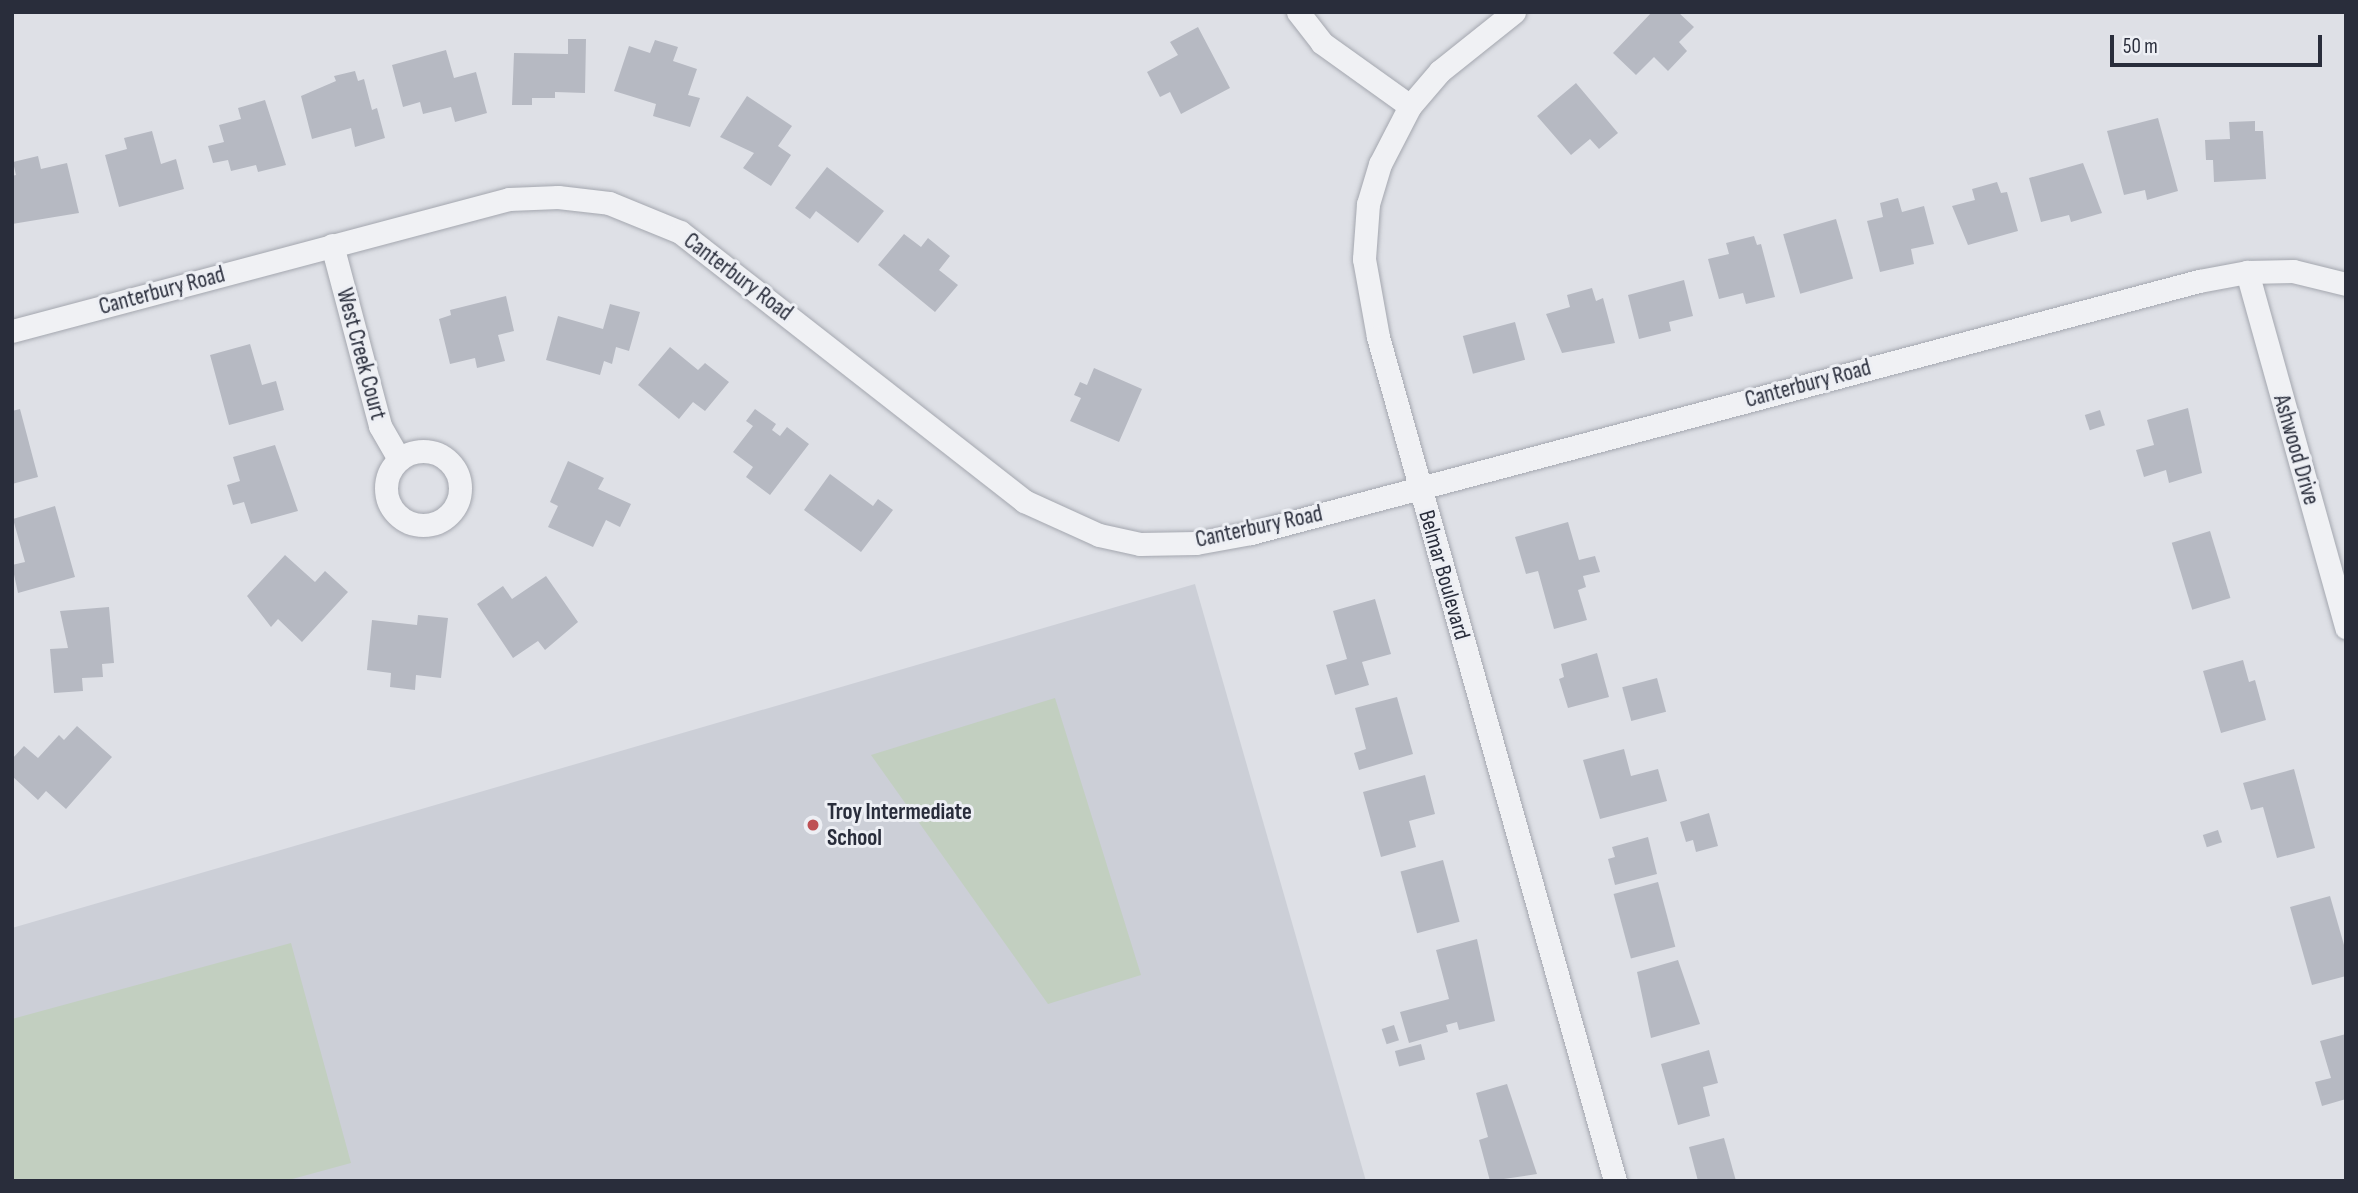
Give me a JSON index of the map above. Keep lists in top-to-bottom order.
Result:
{
  "streets": {
    "street": [
      "Canterbury Road",
      "West Creek Court",
      "Ashwood Drive",
      "Belmar Boulevard"
    ]
  },
  "crossings": [
    ["Canterbury Road", "West Creek Court"],
    ["Canterbury Road", "Ashwood Drive"],
    ["Canterbury Road", "Belmar Boulevard"]
  ],
  "places": ["Troy Intermediate School"],
  "scale_bar": "50 m"
}
